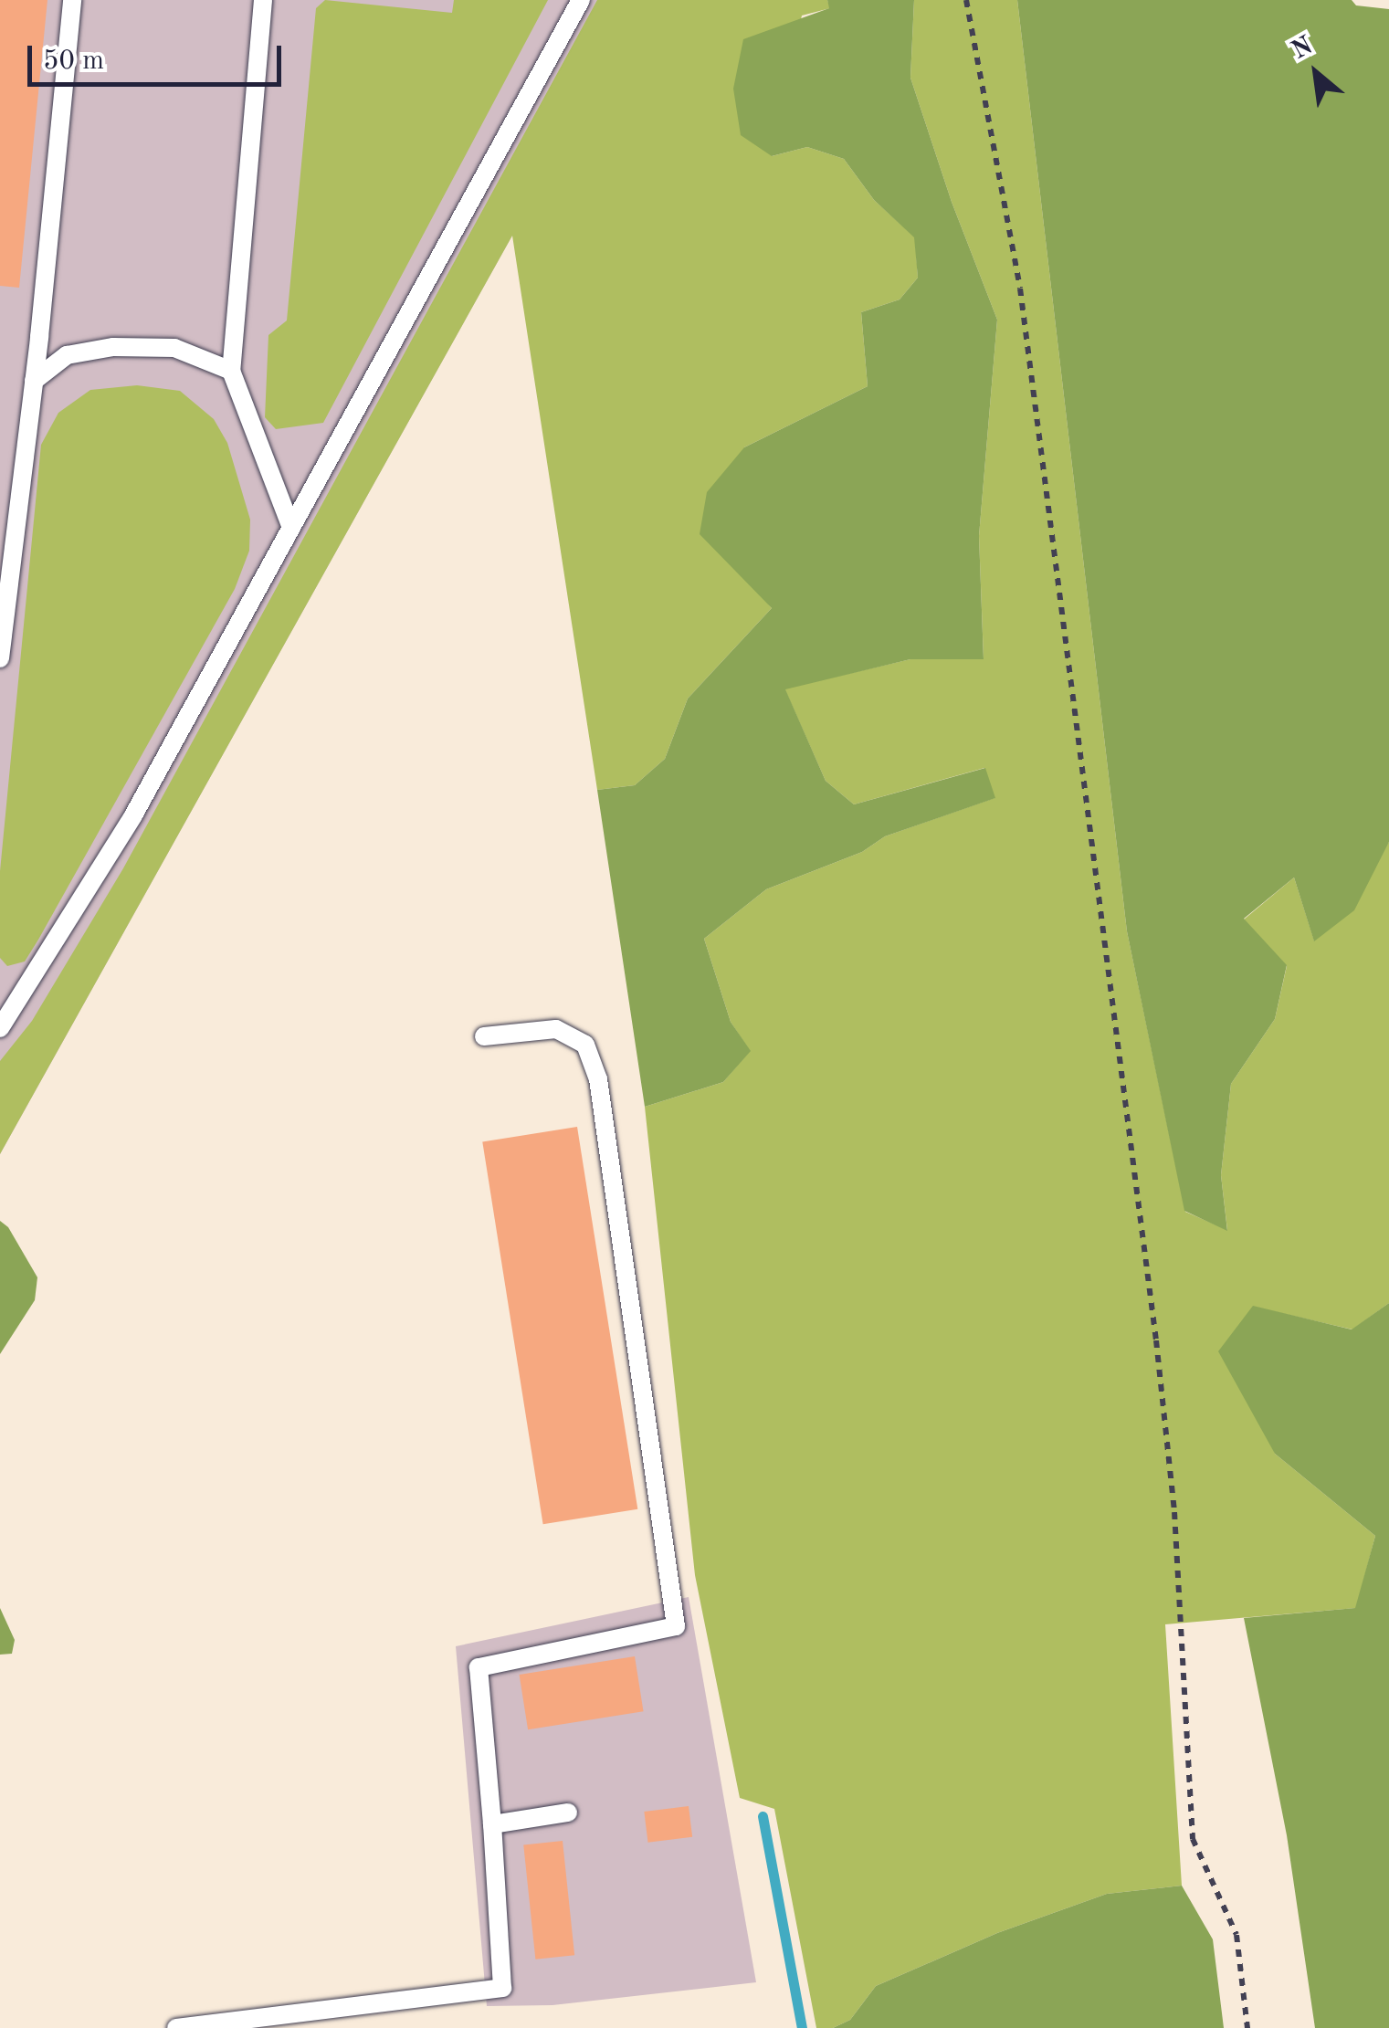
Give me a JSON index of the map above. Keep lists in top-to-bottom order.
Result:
{
  "scale_bar": "50 m",
  "north": "top left"
}
